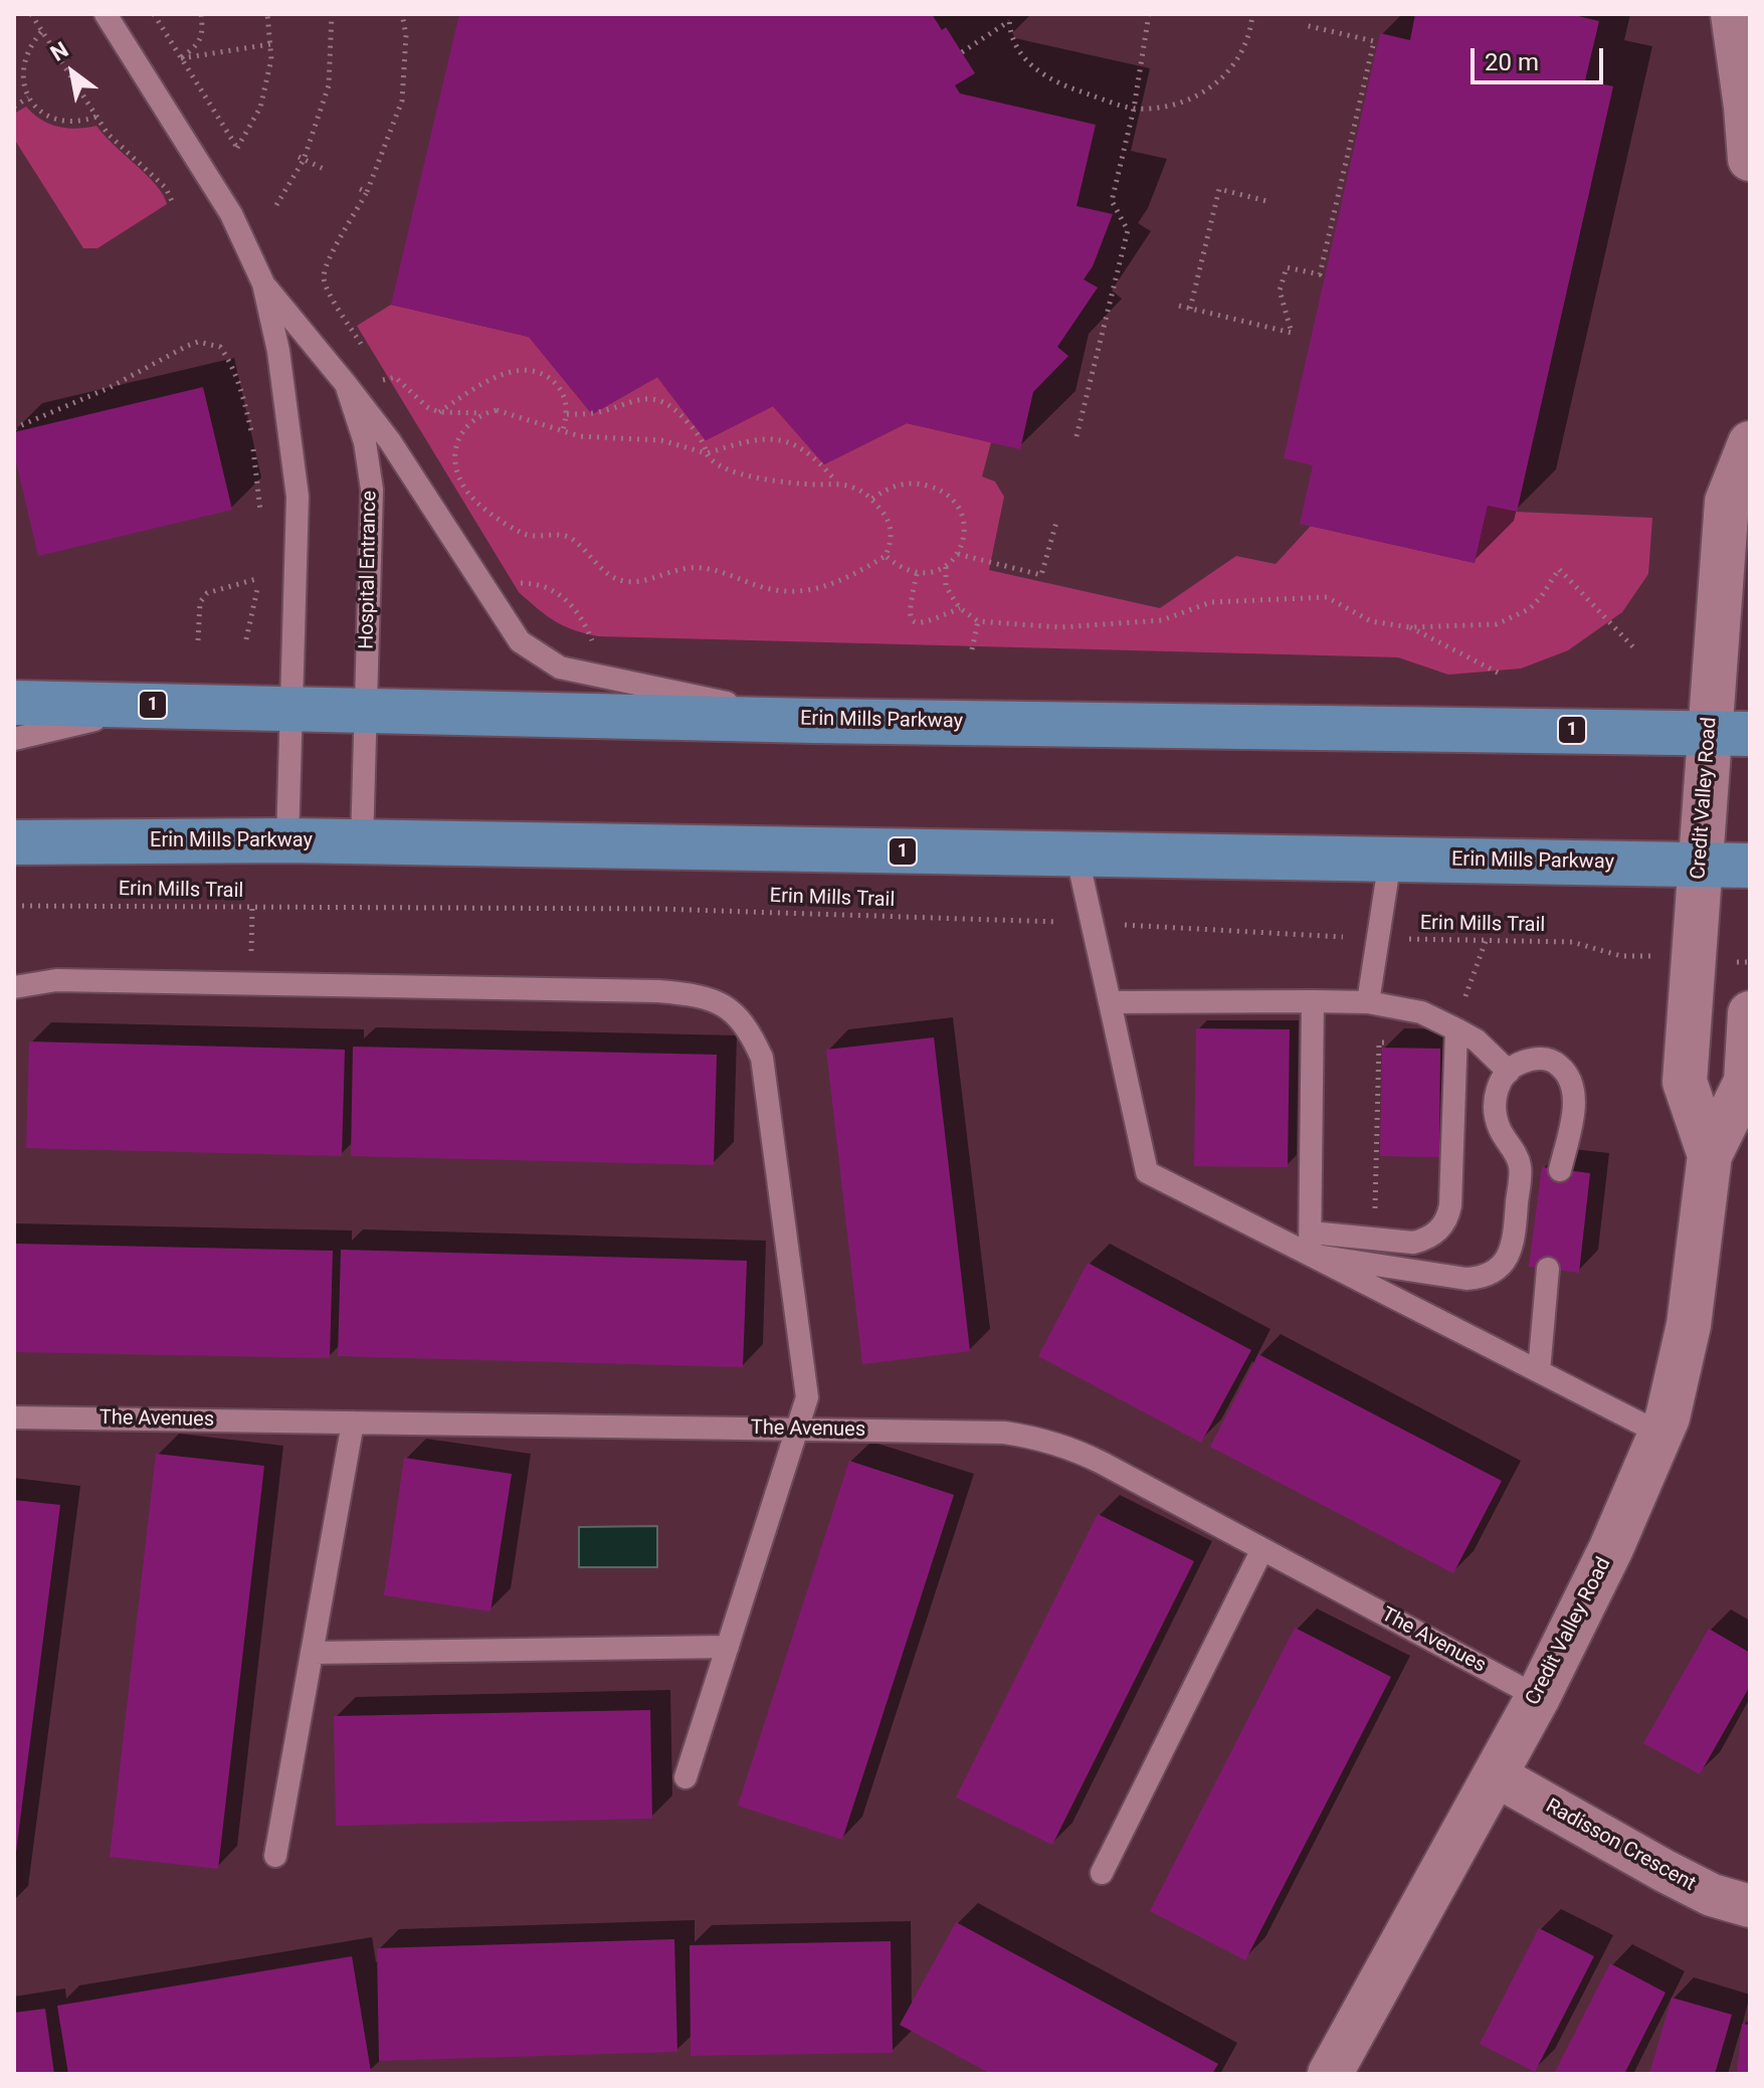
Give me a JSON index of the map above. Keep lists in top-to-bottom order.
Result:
{
  "streets": {
    "main road": ["1", "Erin Mills Parkway"],
    "street": ["Credit Valley Road", "Radisson Crescent"],
    "lane": ["Hospital Entrance", "The Avenues"],
    "path": ["Erin Mills Trail"]
  },
  "crossings": [
    ["Hospital Entrance", "Erin Mills Parkway"],
    ["Erin Mills Parkway", "Credit Valley Road"],
    ["Credit Valley Road", "The Avenues"],
    ["Credit Valley Road", "Radisson Crescent"]
  ],
  "scale_bar": "20 m",
  "north": "top left"
}
